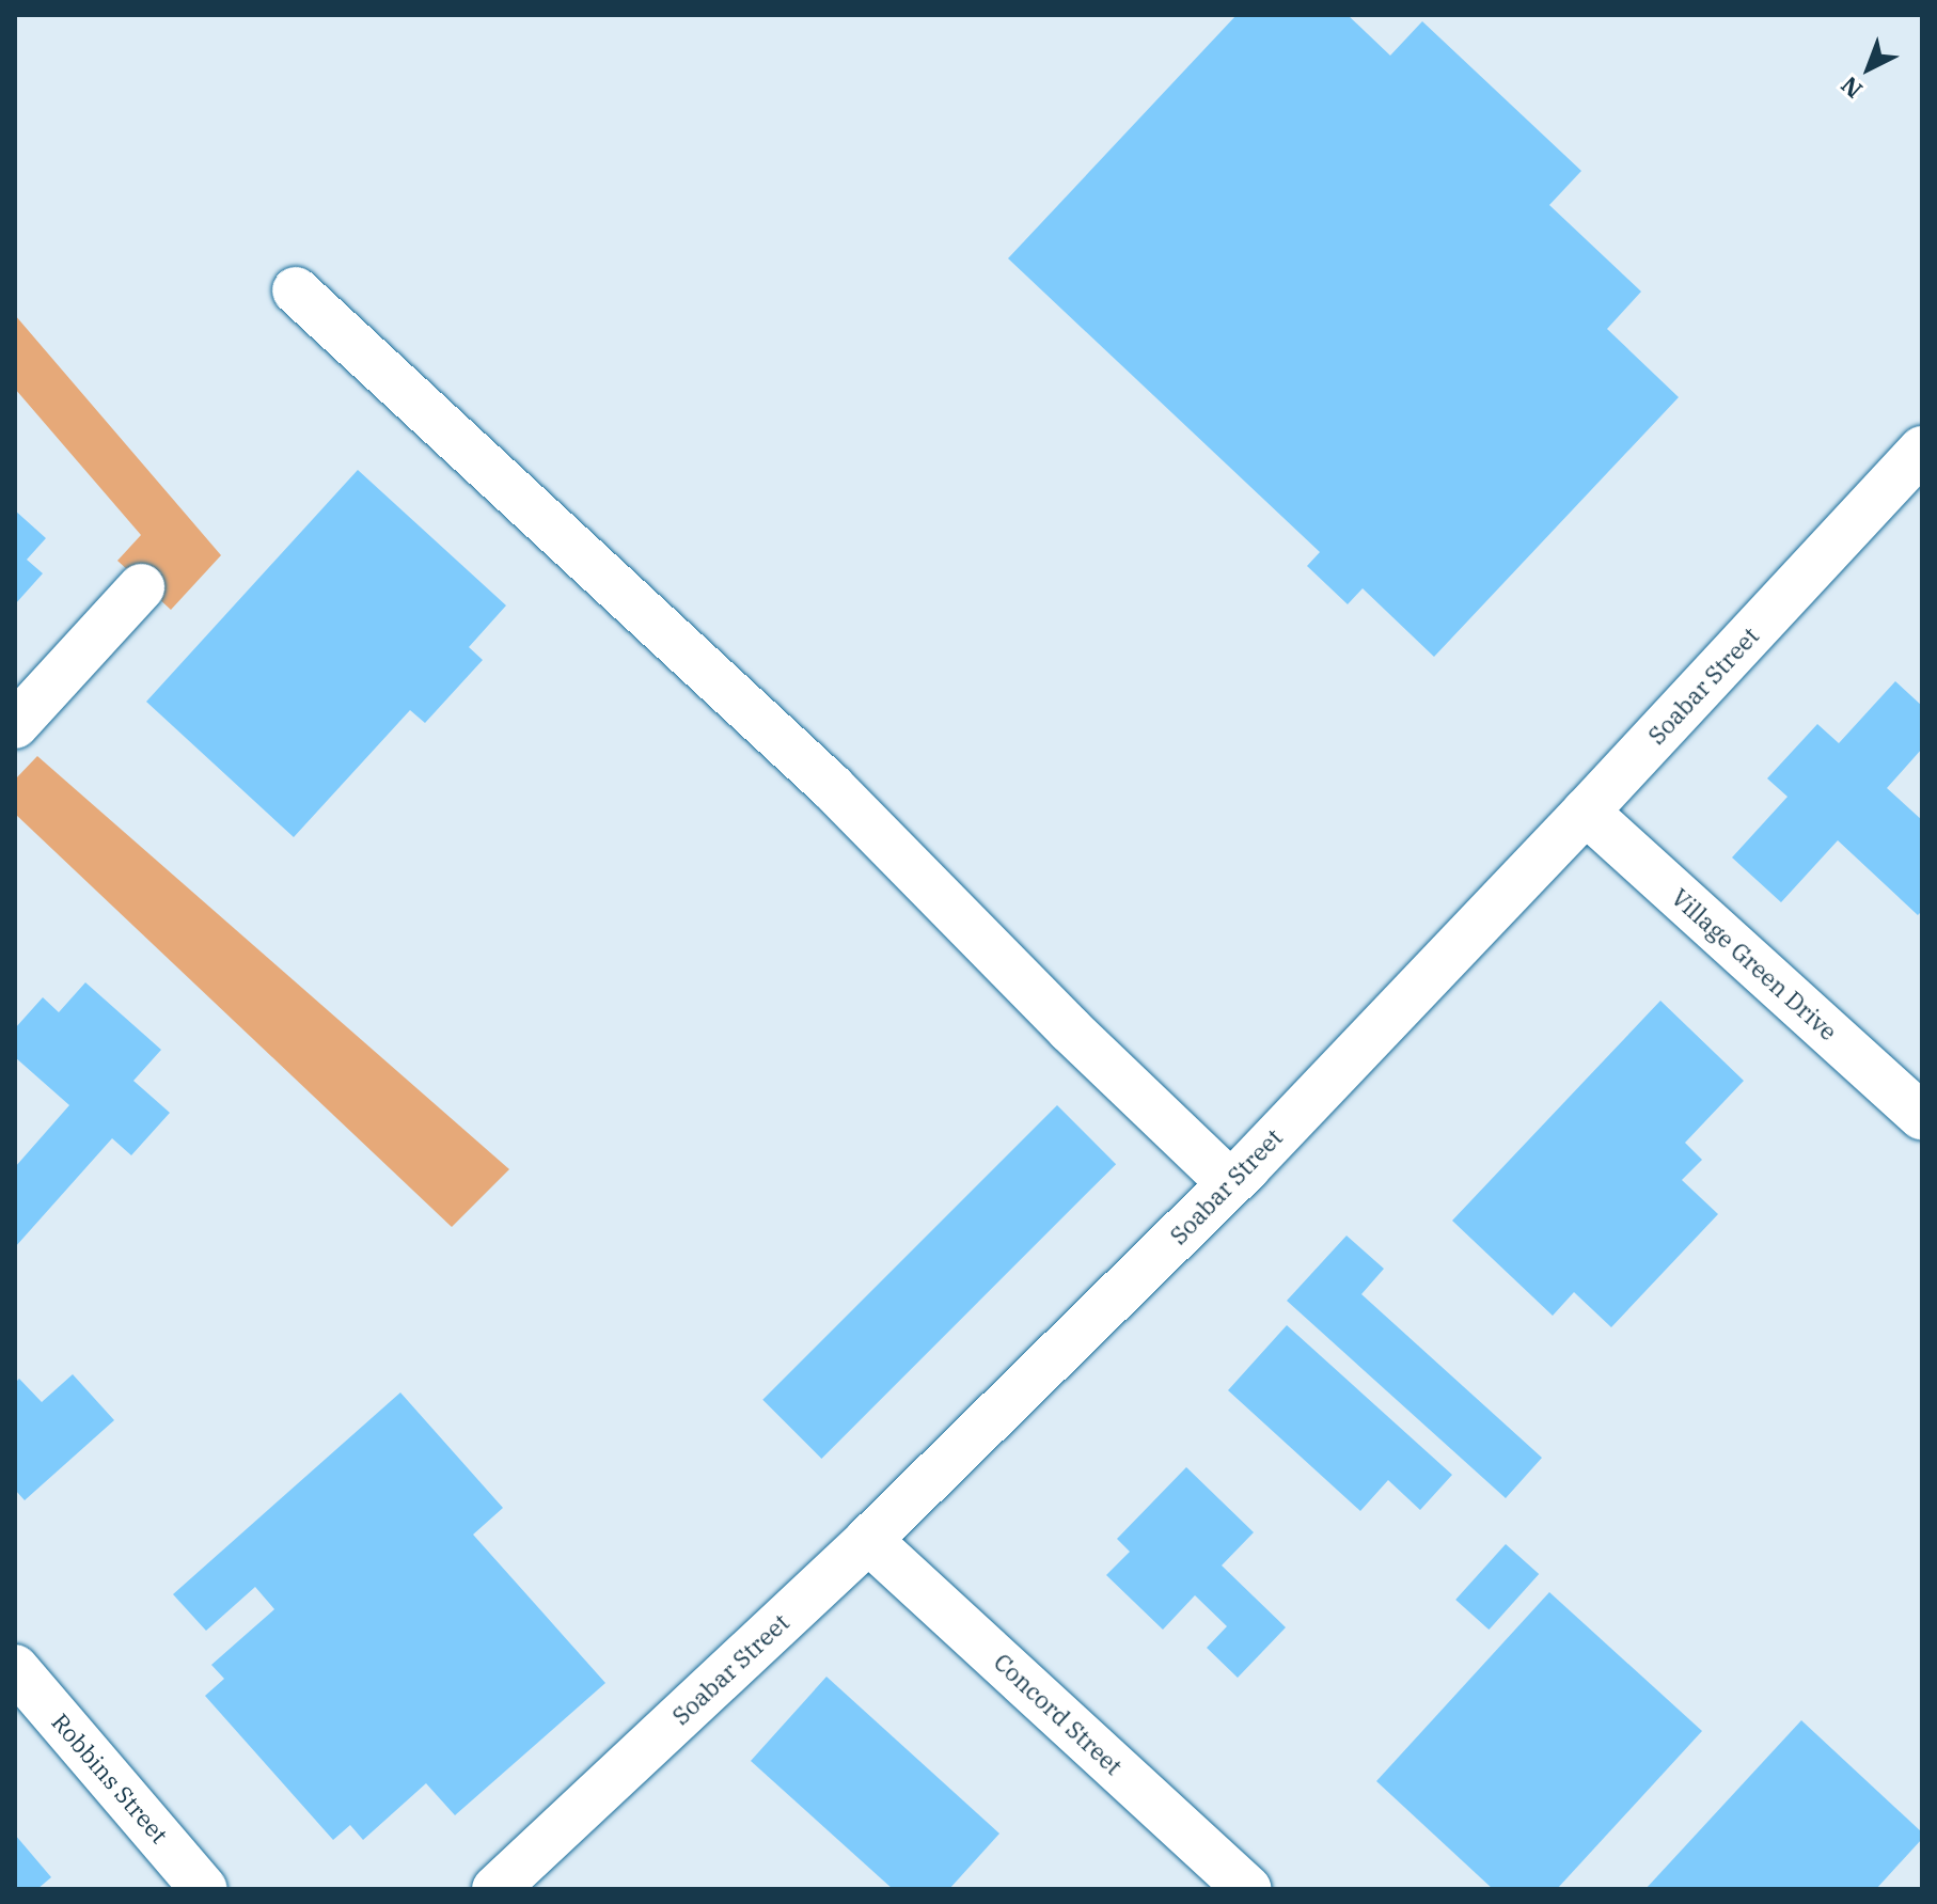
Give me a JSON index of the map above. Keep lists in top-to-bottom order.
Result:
{
  "streets": {
    "street": [
      "Soabar Street",
      "Village Green Drive",
      "Concord Street",
      "Robbins Street"
    ]
  },
  "crossings": [
    ["Soabar Street", "Village Green Drive"],
    ["Soabar Street", "Concord Street"]
  ],
  "north": "bottom left"
}
